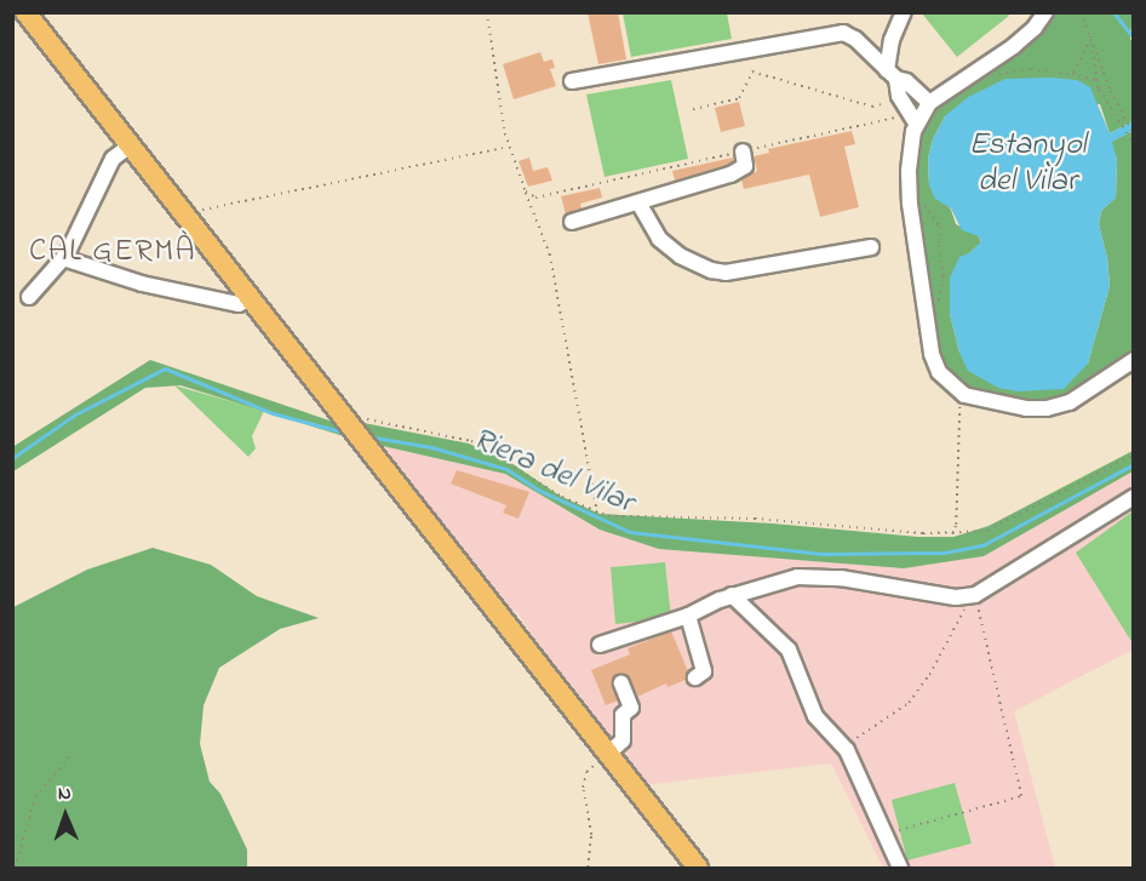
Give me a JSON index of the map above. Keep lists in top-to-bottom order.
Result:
{
  "districts": ["CAL GERMÀ"],
  "water": ["Estanyol del Vilar", "Riera del Vilar"],
  "north": "top"
}
